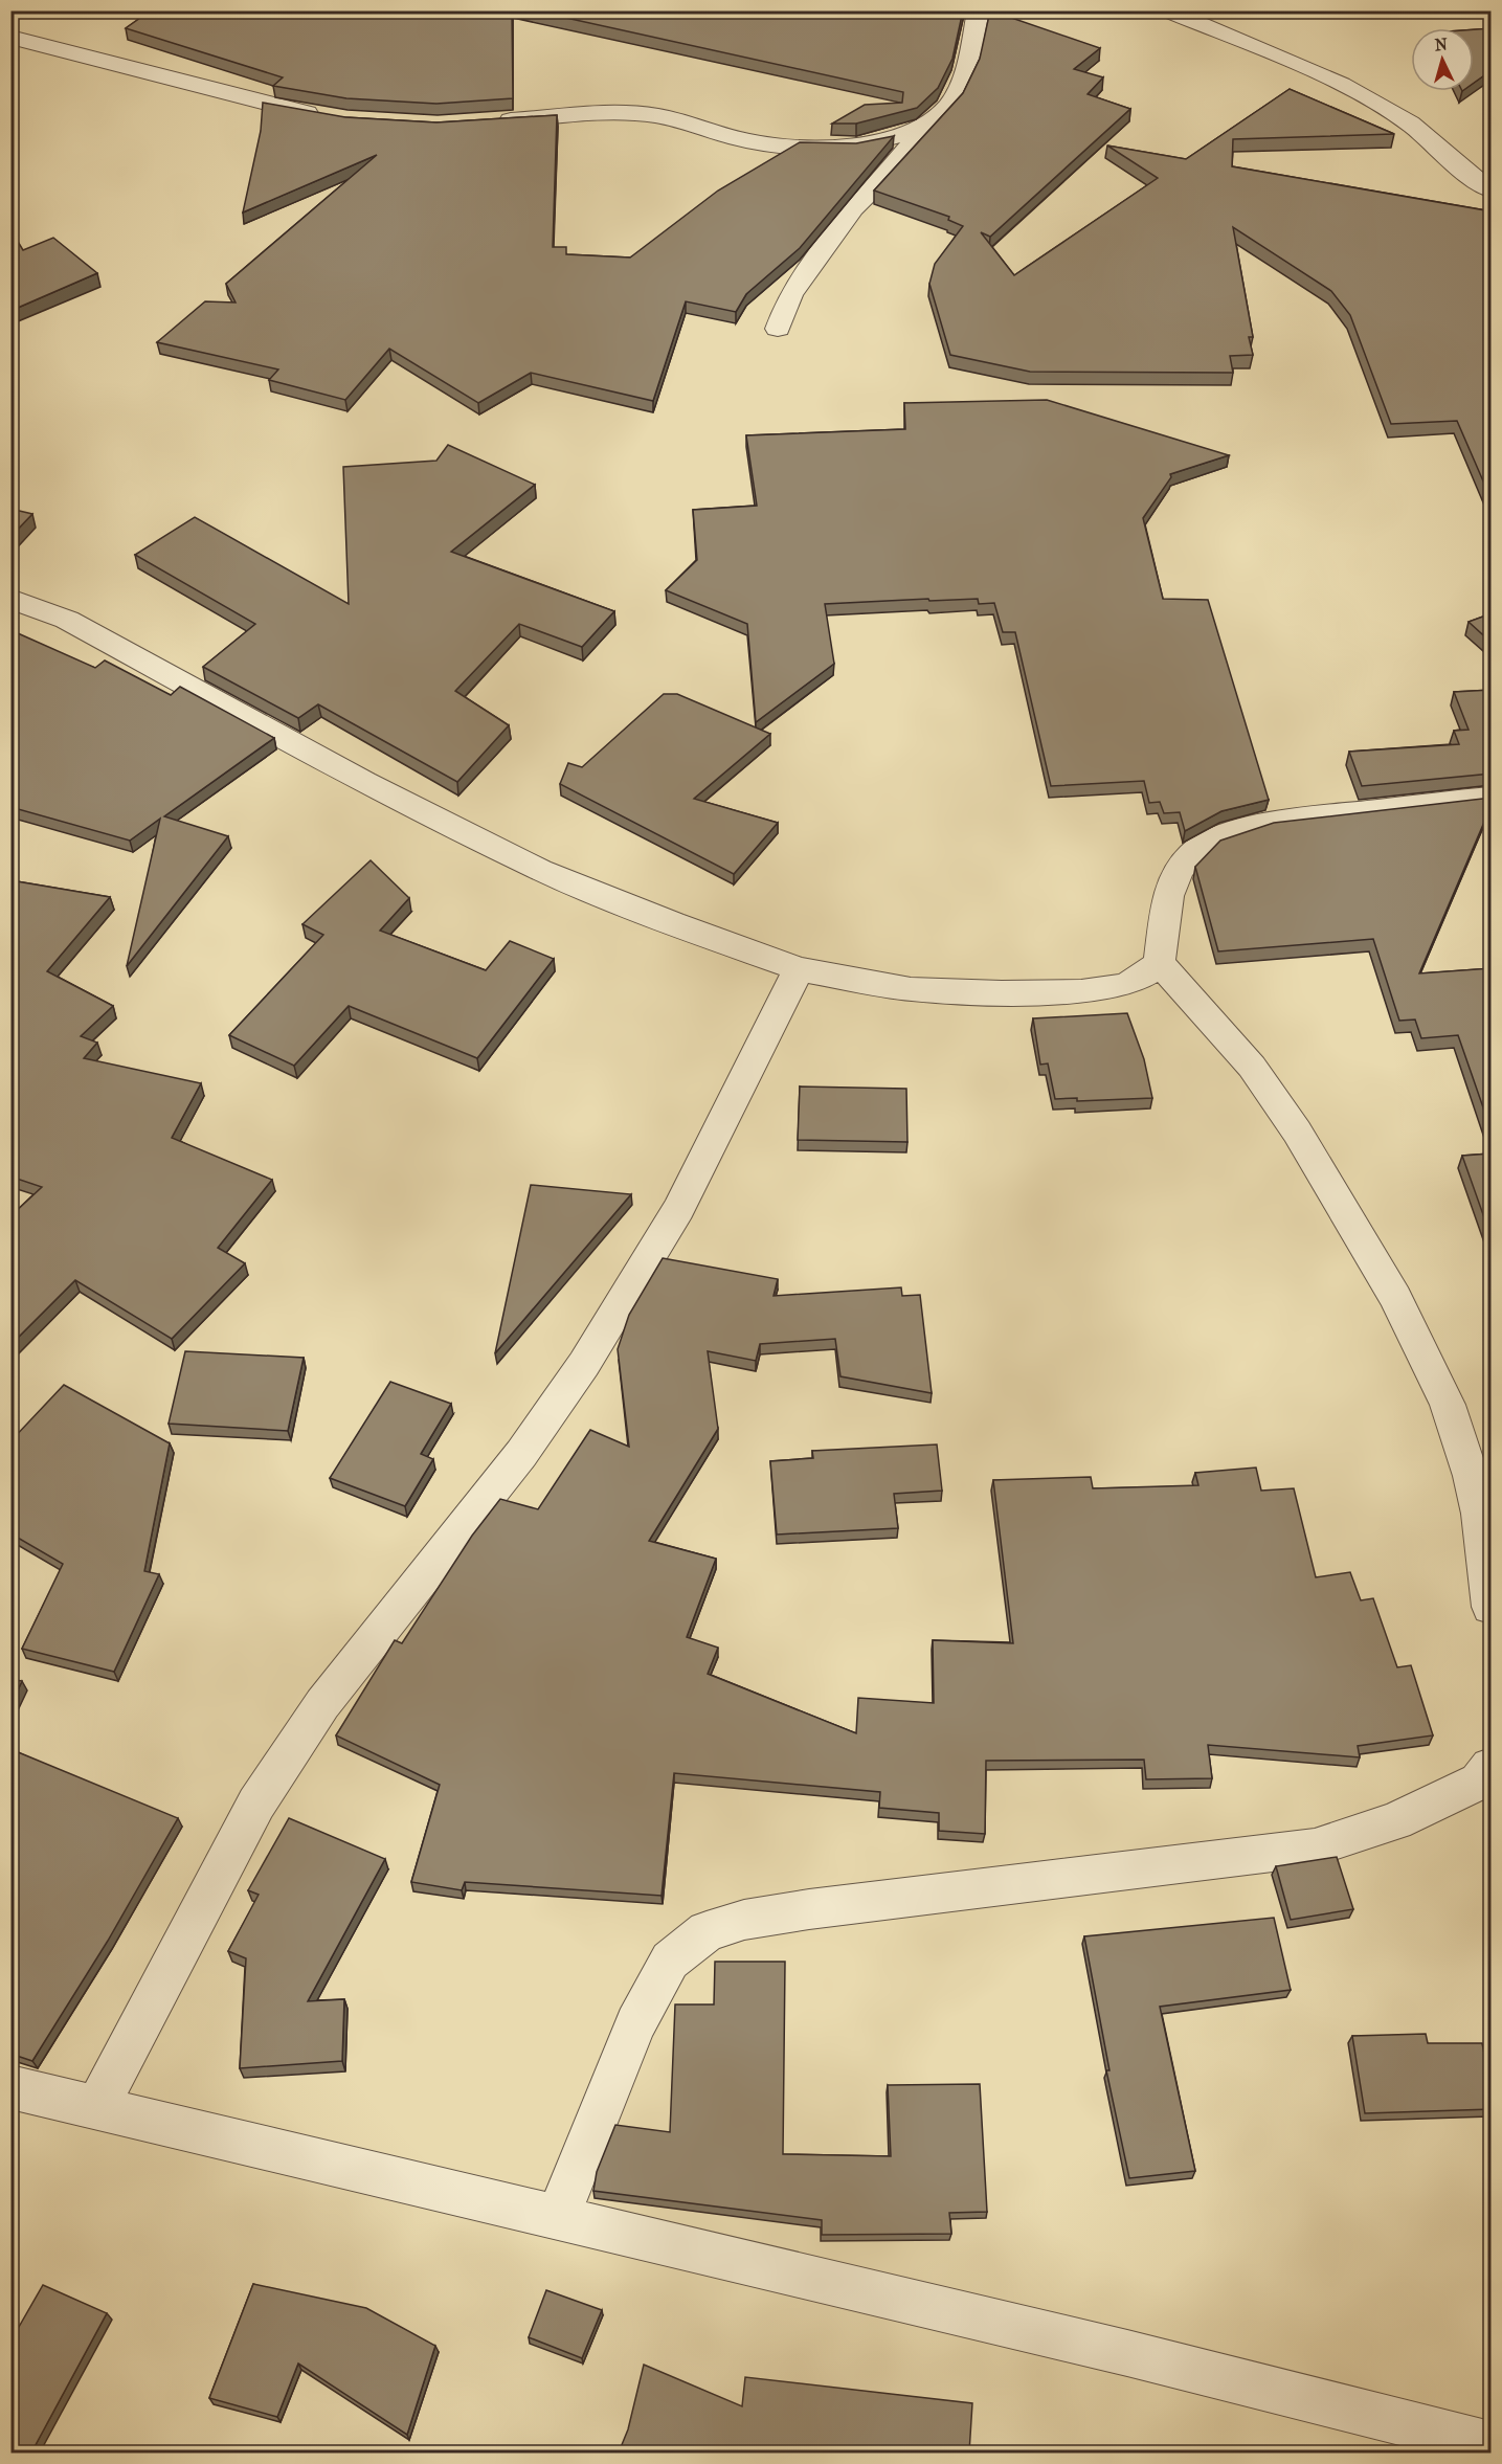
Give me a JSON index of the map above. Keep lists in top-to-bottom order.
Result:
{
  "north": "top"
}
